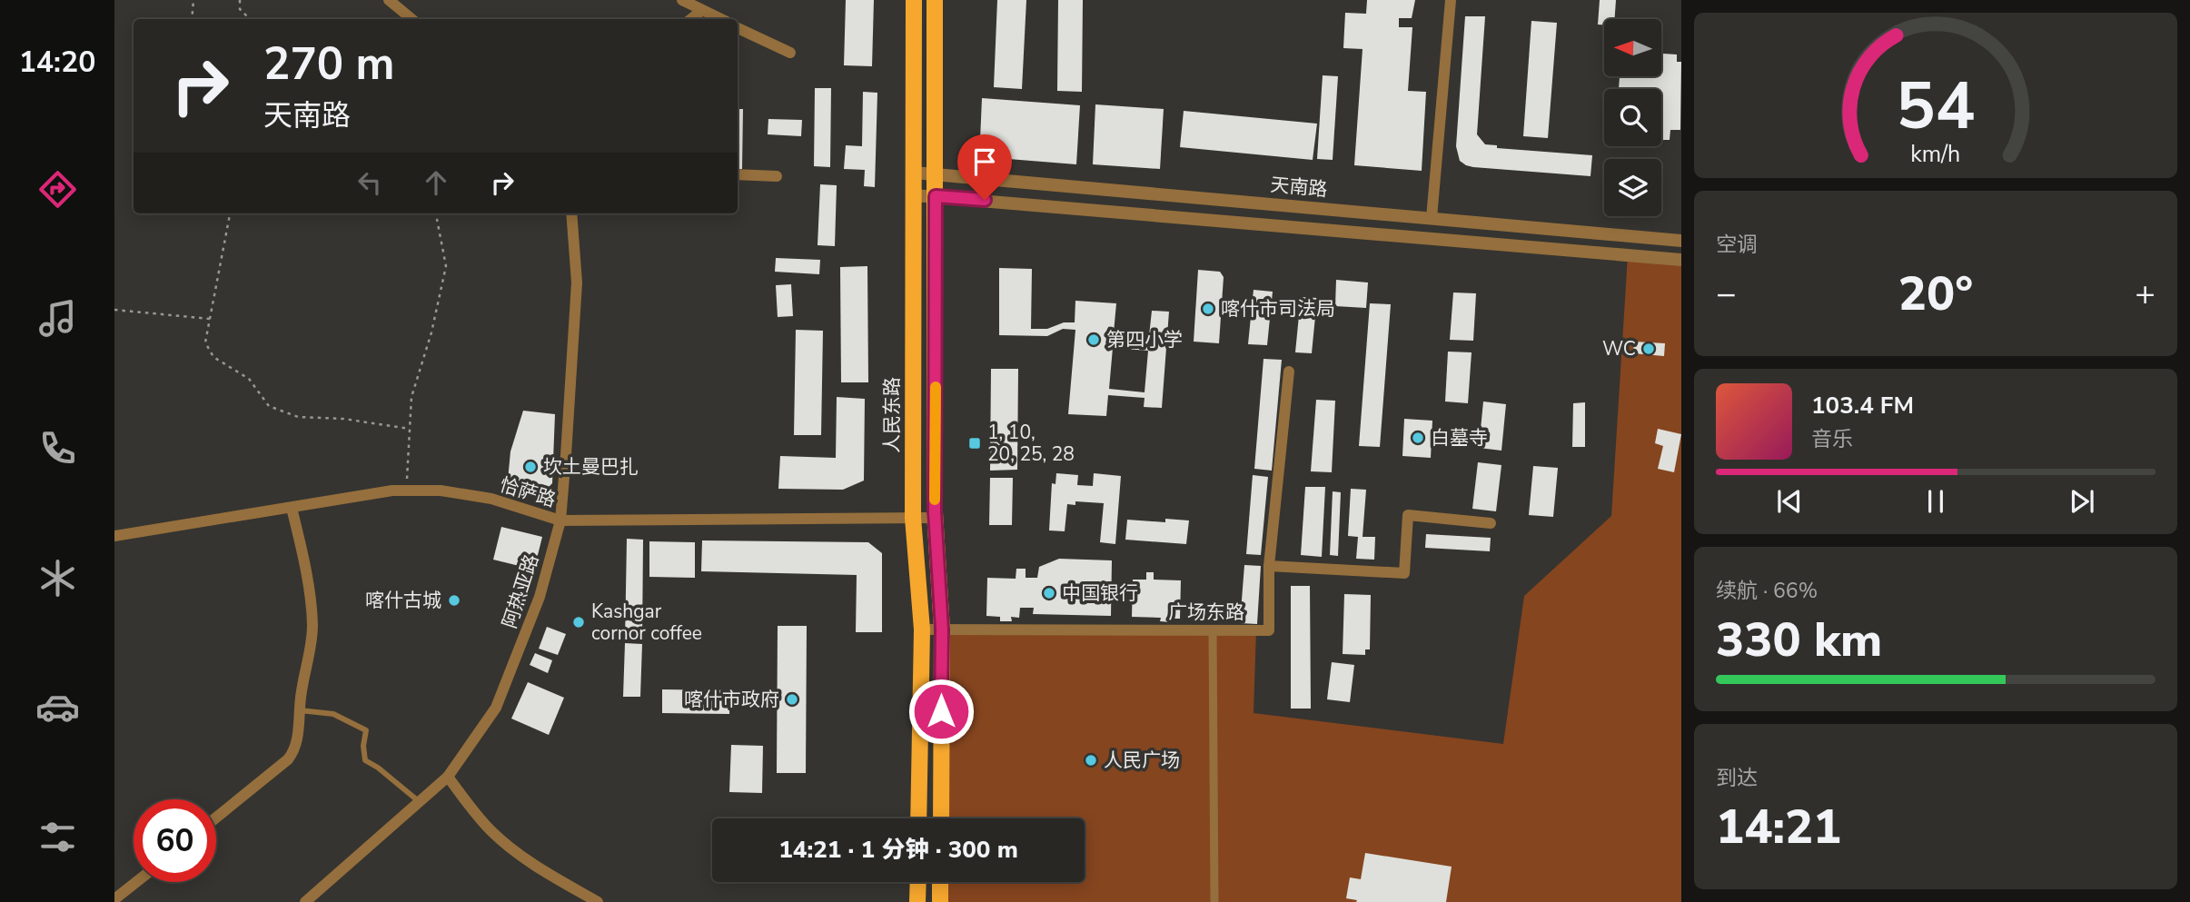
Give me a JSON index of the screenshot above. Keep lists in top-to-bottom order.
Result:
{
  "streets": {
    "main road": ["人民东路"],
    "street": [
      "天南路",
      "恰萨路",
      "阿热亚路",
      "广场东路"
    ]
  },
  "crossings": [
    ["天南路", "人民东路"],
    ["人民东路", "恰萨路"],
    ["人民东路", "广场东路"],
    ["恰萨路", "阿热亚路"]
  ],
  "places": {
    "other": [
      "喀什市司法局",
      "第四小学",
      "WC",
      "白墓寺",
      "坎土曼巴扎",
      "中国银行",
      "喀什古城",
      "Kashgar cornor coffee",
      "喀什市政府",
      "人民广场"
    ],
    "transit": ["1, 10, 20, 25, 28"]
  },
  "north": "left",
  "page": {
    "tabs": "14:20",
    "turn": ["270 m", "天南路"],
    "tile": [
      "空调",
      ["续航 · 66%", "330 km"],
      ["到达", "14:21"]
    ],
    "heat": ["−", "20°", "+"],
    "song": ["103.4 FM", "音乐"],
    "limit": "60",
    "trip": "14:21 · 1 分钟 · 300 m",
    "gauge": ["54", "km/h"]
  }
}
